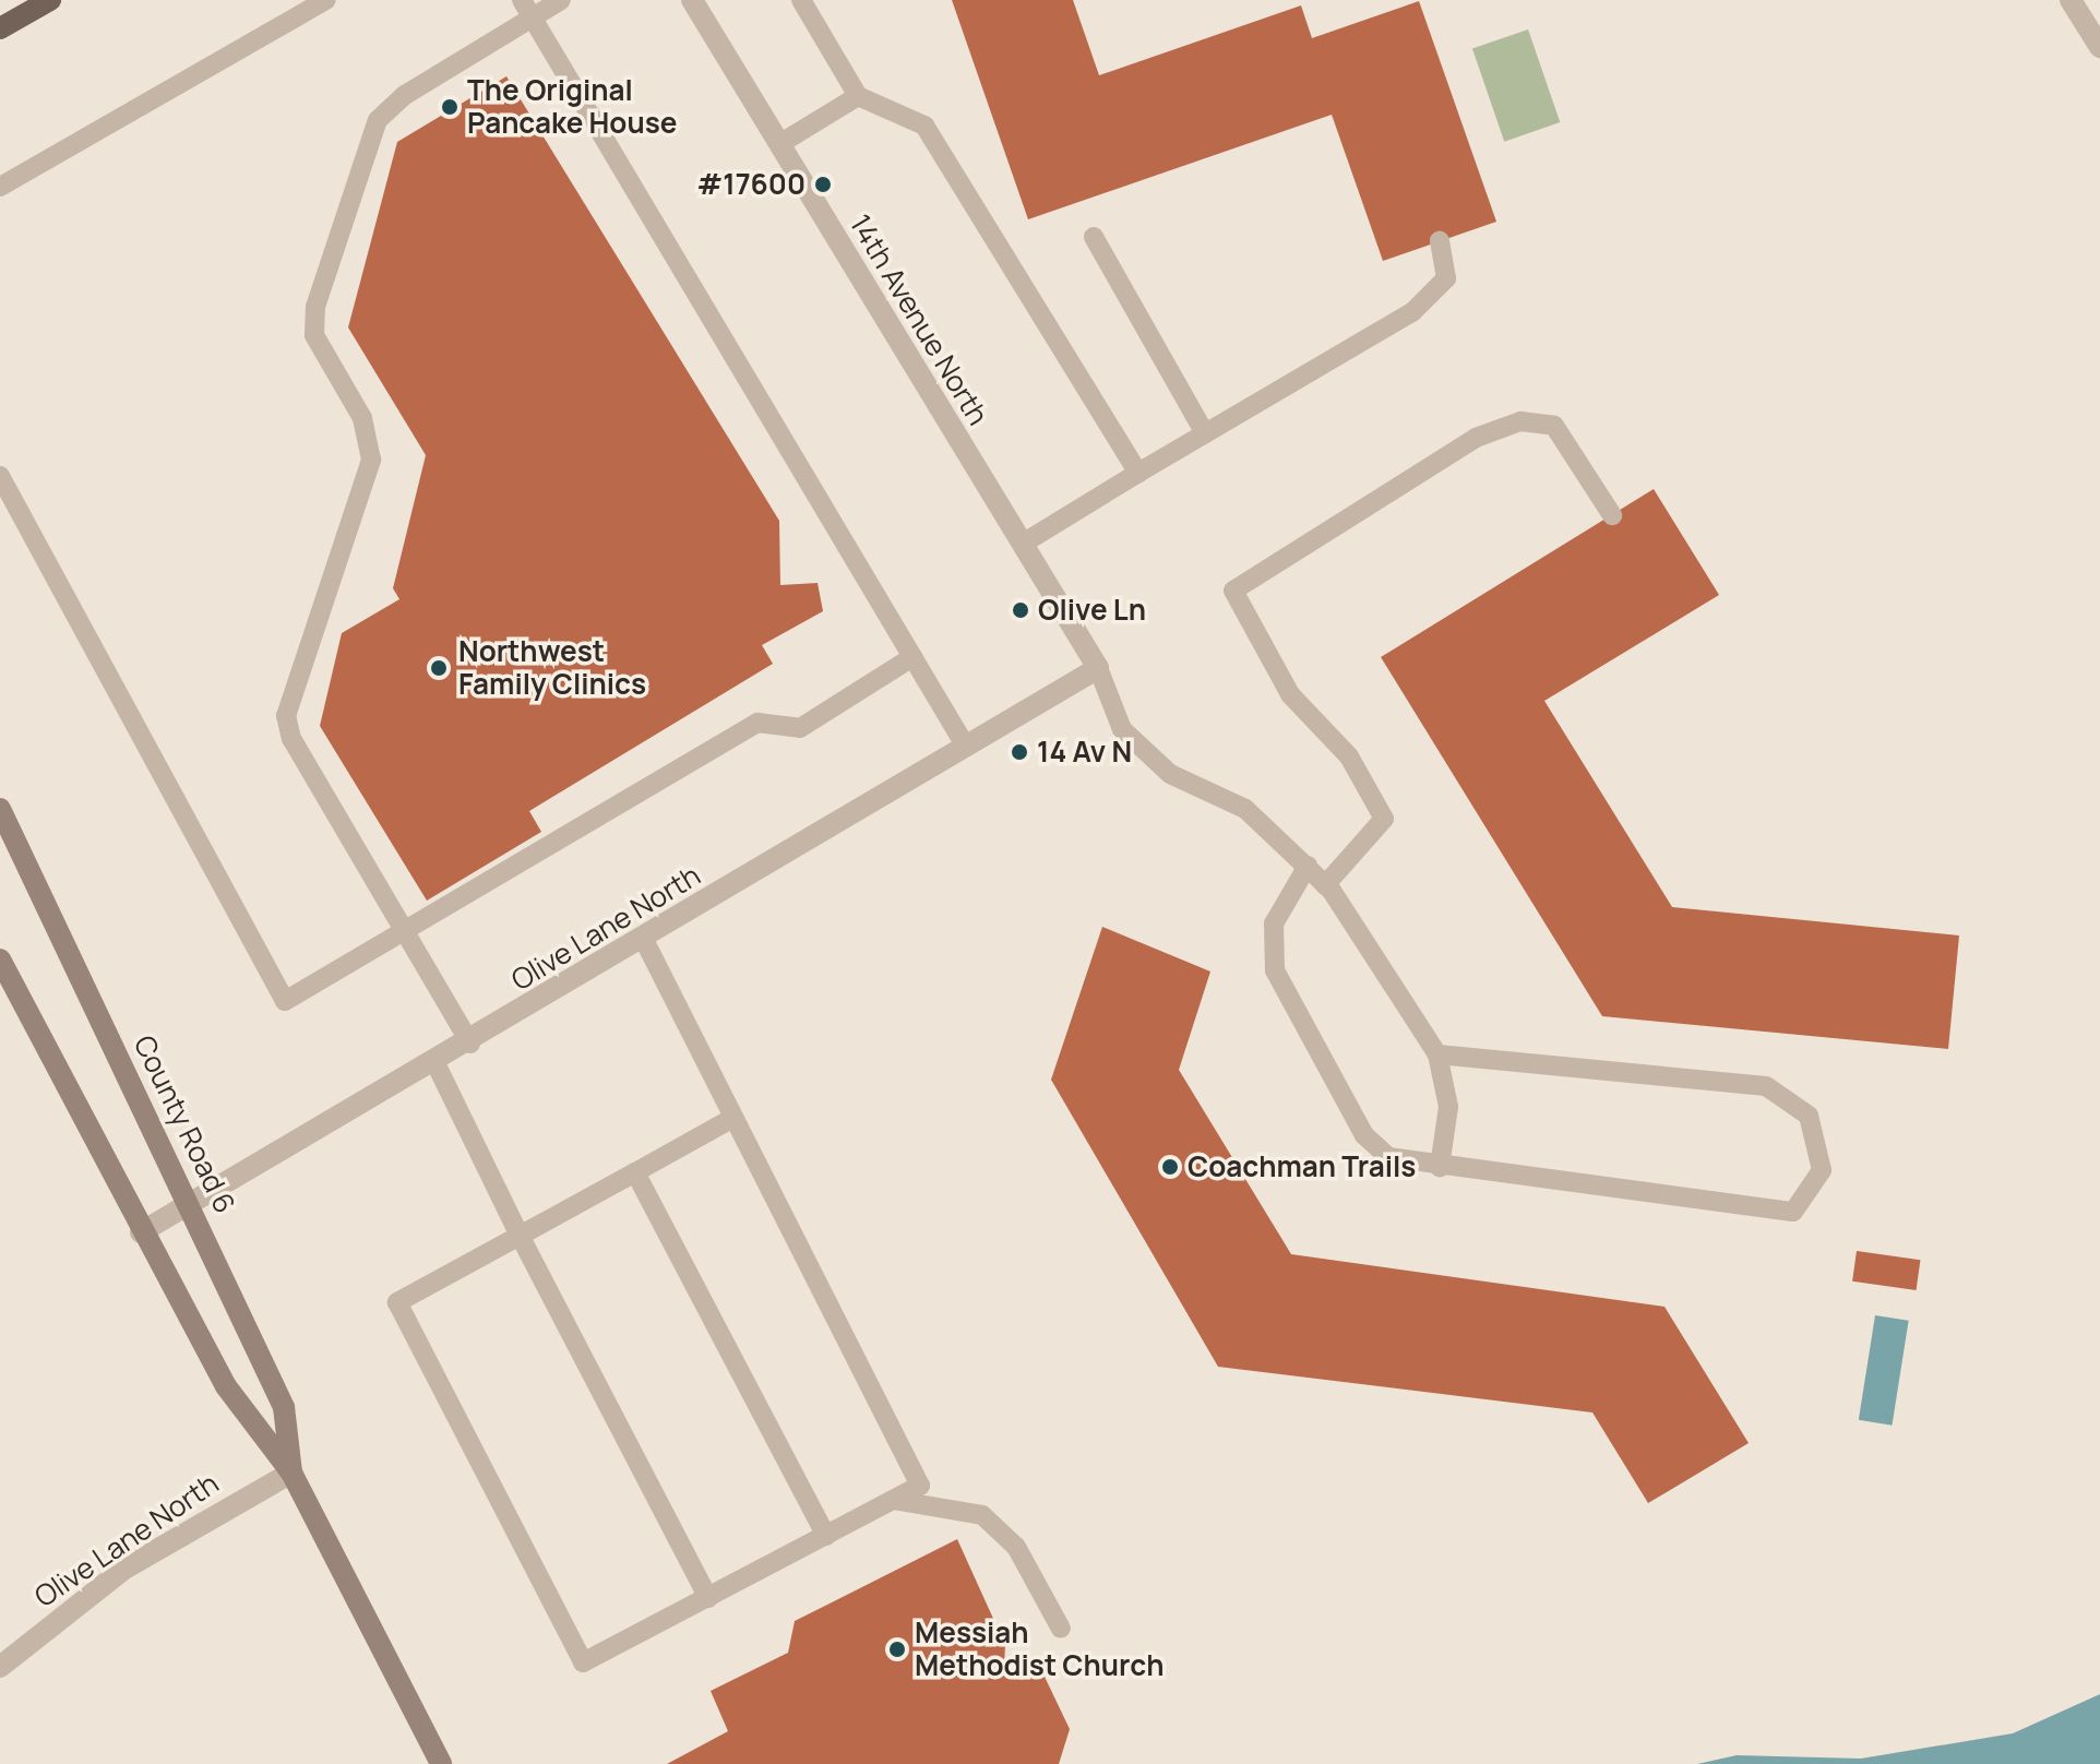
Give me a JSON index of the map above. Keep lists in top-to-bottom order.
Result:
{
  "streets": {
    "main road": ["County Road 6"],
    "street": ["14th Avenue North", "Olive Lane North"]
  },
  "crossings": [
    ["14th Avenue North", "Olive Lane North"],
    ["Olive Lane North", "County Road 6"]
  ],
  "places": [
    "The Original Pancake House",
    "#17600",
    "Olive Ln",
    "Northwest Family Clinics",
    "14 Av N",
    "Coachman Trails",
    "Messiah Methodist Church"
  ]
}
